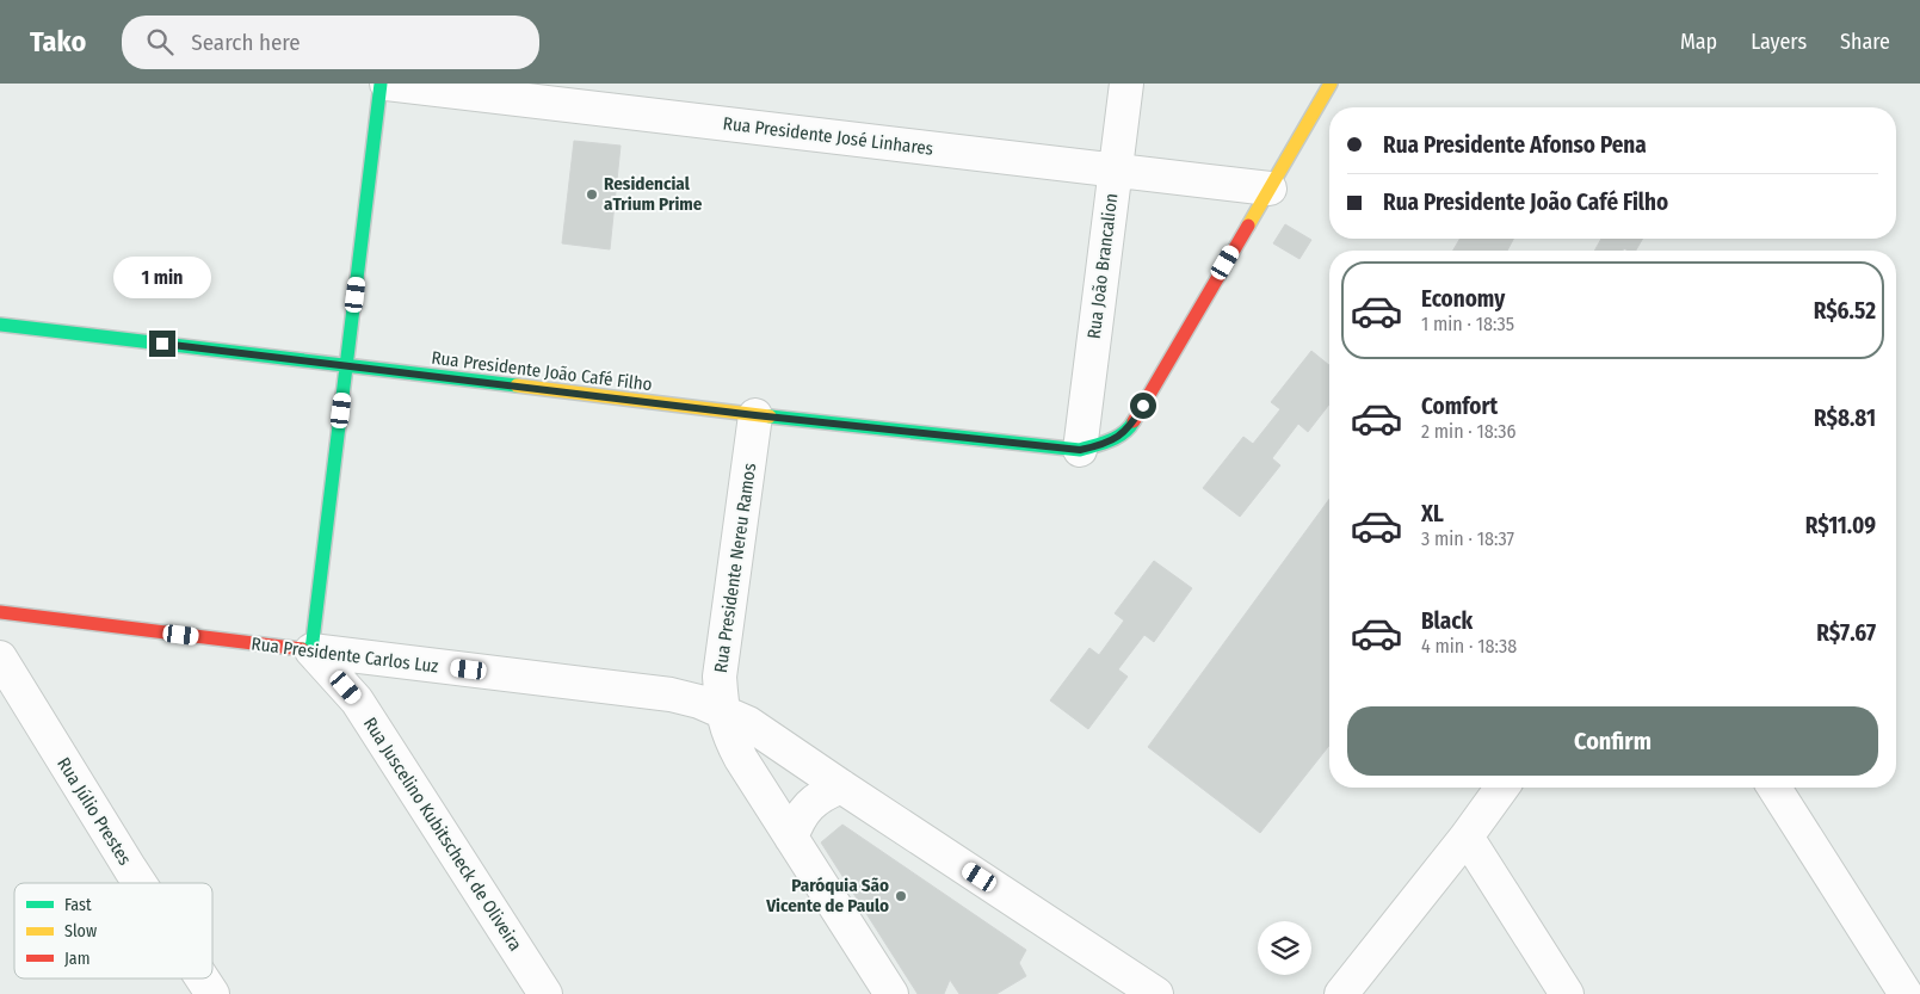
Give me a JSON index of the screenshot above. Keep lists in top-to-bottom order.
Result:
{
  "streets": {
    "street": [
      "Rua Presidente José Linhares",
      "Rua João Brancalion",
      "Rua Presidente João Café Filho",
      "Rua Presidente Nereu Ramos",
      "Rua Presidente Carlos Luz",
      "Rua Júlio Prestes",
      "Rua Juscelino Kubitscheck de Oliveira"
    ]
  },
  "crossings": [
    ["Rua Presidente José Linhares", "Rua João Brancalion"],
    ["Rua João Brancalion", "Rua Presidente João Café Filho"],
    ["Rua Presidente João Café Filho", "Rua Presidente Nereu Ramos"],
    ["Rua Presidente Nereu Ramos", "Rua Presidente Carlos Luz"],
    ["Rua Presidente Carlos Luz", "Rua Juscelino Kubitscheck de Oliveira"]
  ],
  "places": ["Residencial aTrium Prime", "Paróquia São Vicente de Paulo"],
  "legend": ["Fast", "Slow", "Jam"],
  "page": {
    "header": "Tako",
    "search": "Search here",
    "nav": ["Map", "Layers", "Share"],
    "banner": ["Rua Presidente Afonso Pena", "Rua Presidente João Café Filho"],
    "bubble": "1 min",
    "list": [
      {
        "name": "Economy",
        "note": "1 min · 18:35",
        "value": "R$6.52"
      },
      {
        "name": "Comfort",
        "note": "2 min · 18:36",
        "value": "R$8.81"
      },
      {
        "name": "XL",
        "note": "3 min · 18:37",
        "value": "R$11.09"
      },
      {
        "name": "Black",
        "note": "4 min · 18:38",
        "value": "R$7.67"
      }
    ],
    "buttons": "Confirm"
  }
}
